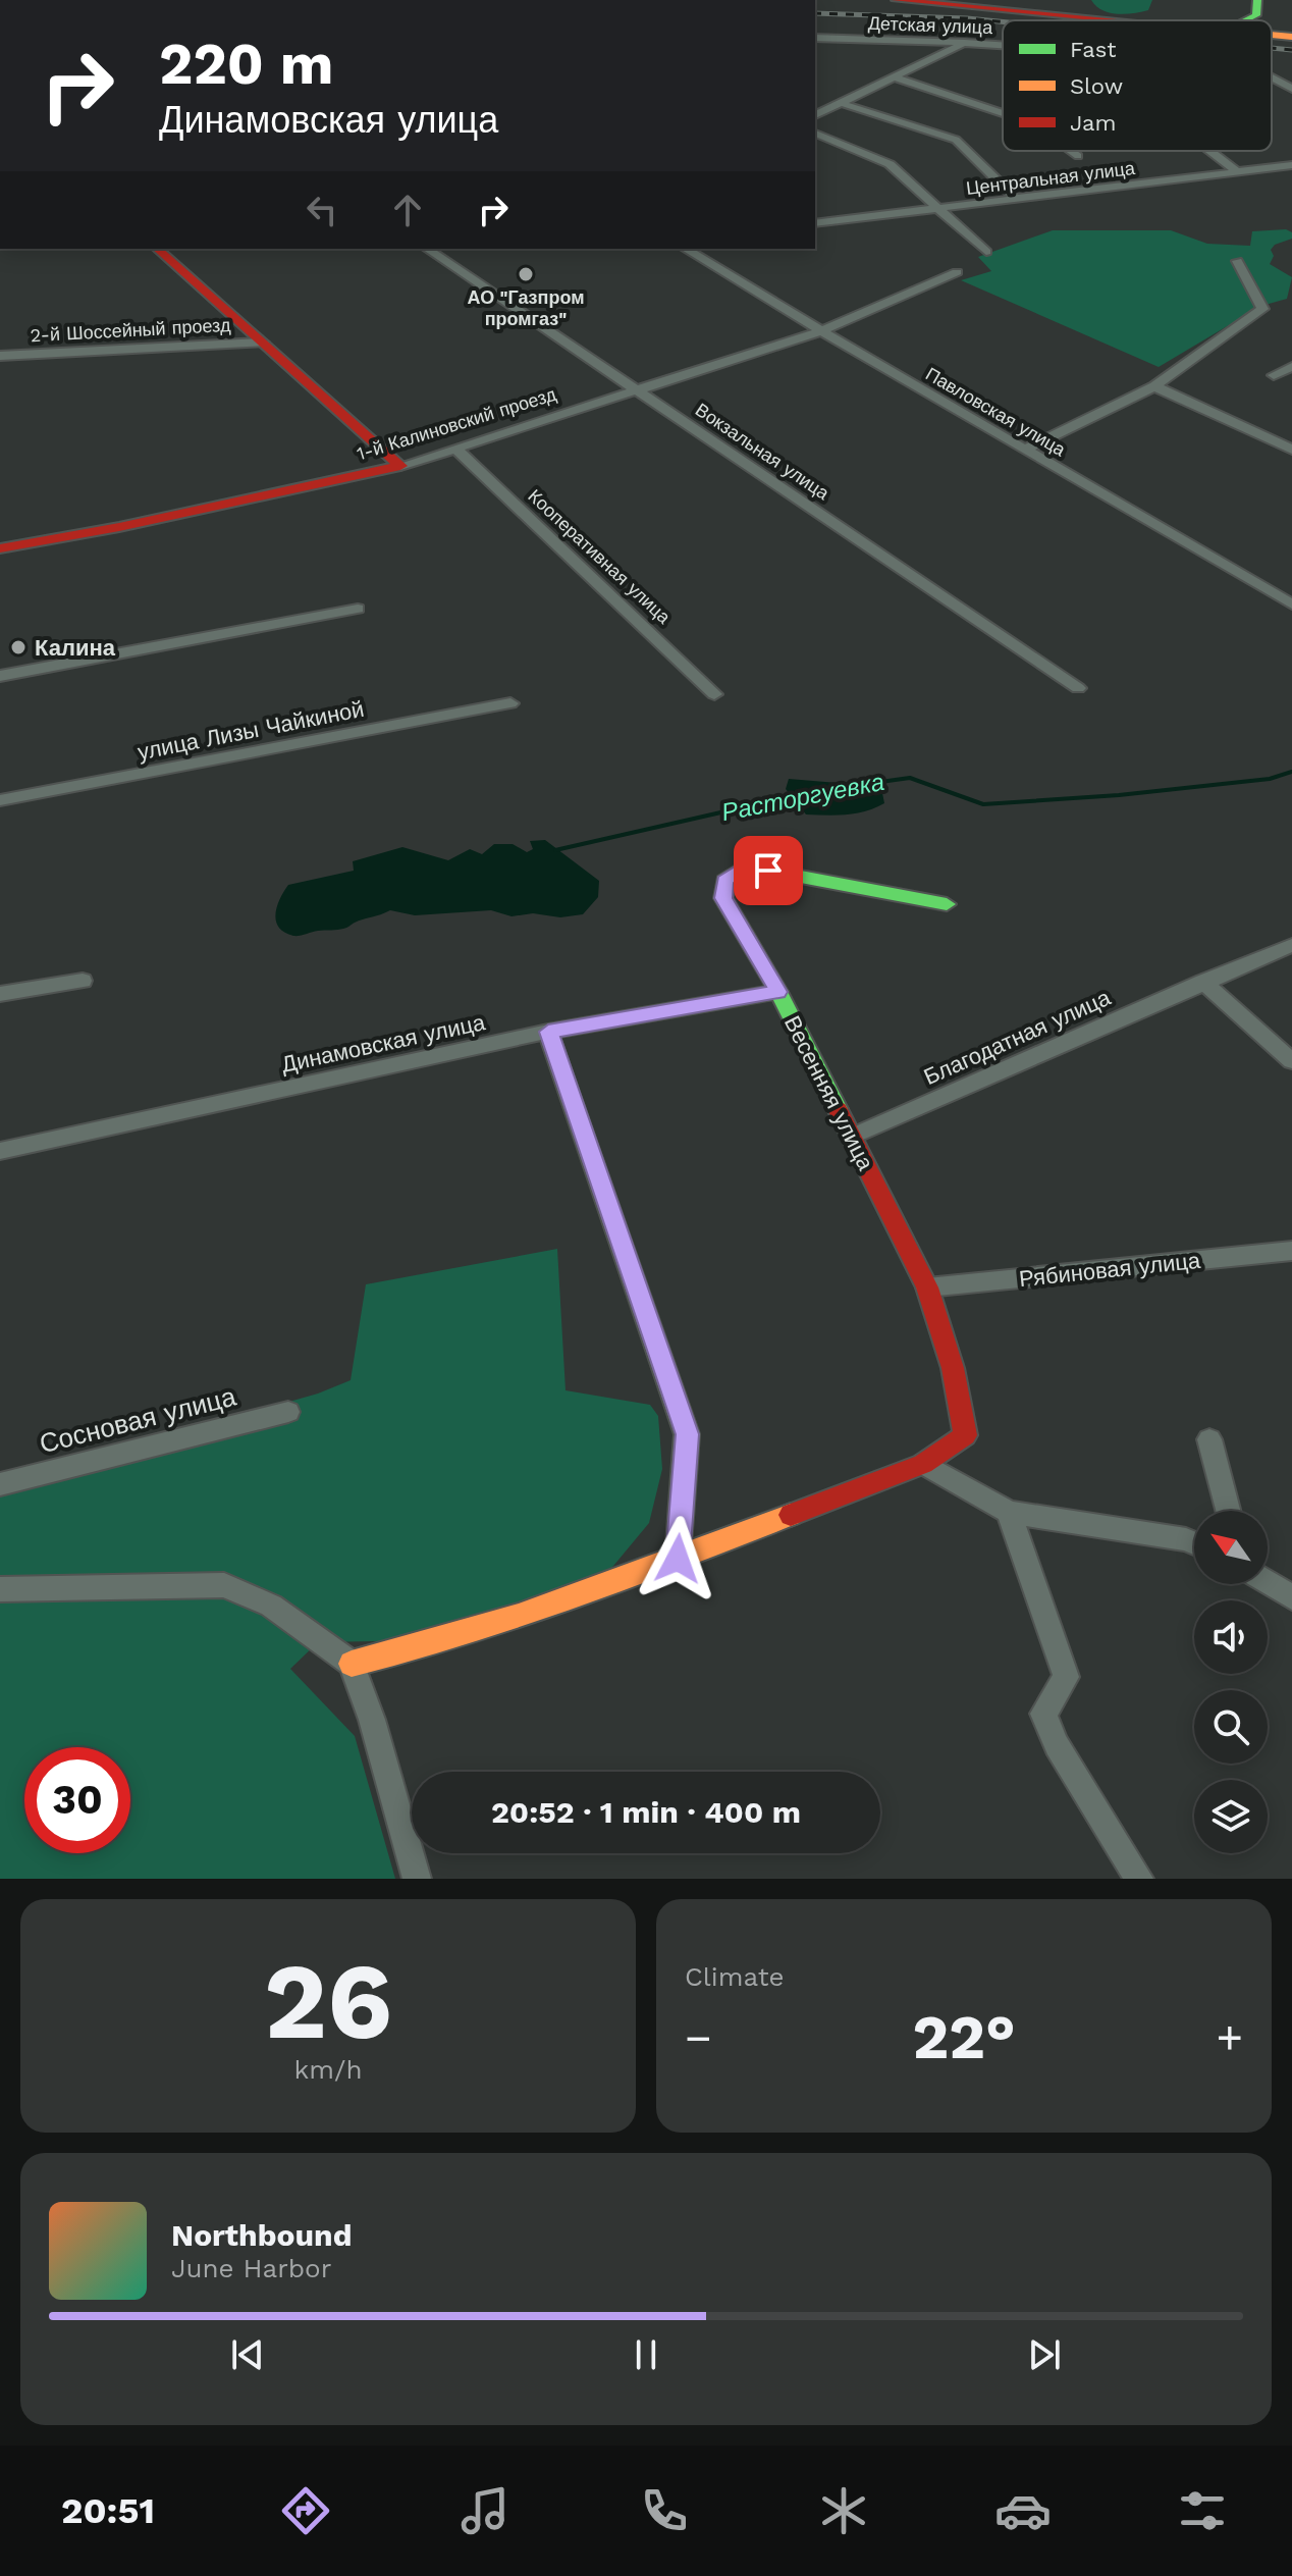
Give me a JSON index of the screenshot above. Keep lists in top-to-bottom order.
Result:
{
  "streets": {
    "main road": ["1-й Калиновский проезд", "Весенняя улица"],
    "street": [
      "Детская улица",
      "Центральная улица",
      "2-й Шоссейный проезд",
      "Павловская улица",
      "Вокзальная улица",
      "Кооперативная улица",
      "улица Лизы Чайкиной",
      "Благодатная улица",
      "Динамовская улица",
      "Рябиновая улица",
      "Сосновая улица"
    ]
  },
  "crossings": [
    ["Павловская улица", "1-й Калиновский проезд"],
    ["1-й Калиновский проезд", "Вокзальная улица"],
    ["1-й Калиновский проезд", "Кооперативная улица"],
    ["Благодатная улица", "Весенняя улица"],
    ["Динамовская улица", "Весенняя улица"],
    ["Весенняя улица", "Рябиновая улица"]
  ],
  "water": ["Расторгуевка"],
  "places": ["АО \"Газпром промгаз\"", "Калина"],
  "legend": ["Fast", "Slow", "Jam"],
  "north": "top left",
  "page": {
    "turn": ["220 m", "Динамовская улица"],
    "limit": "30",
    "trip": "20:52 · 1 min · 400 m",
    "tile": [
      ["26", "km/h"],
      "Climate"
    ],
    "heat": ["−", "22°", "+"],
    "song": ["Northbound", "June Harbor"],
    "tabs": "20:51"
  }
}
